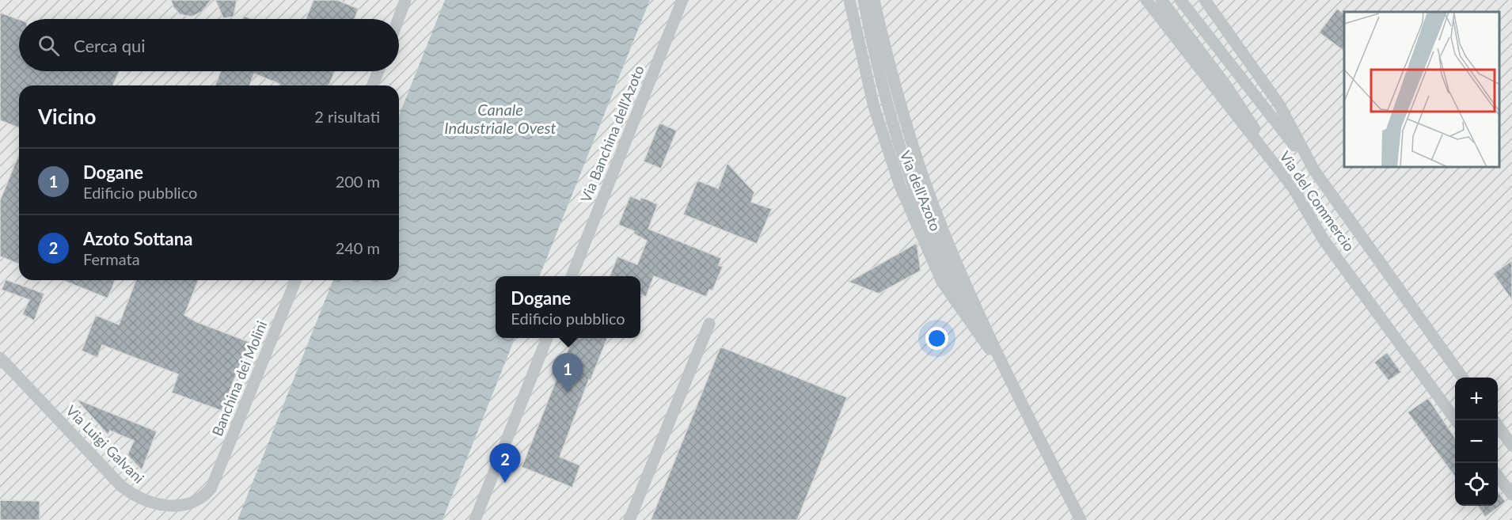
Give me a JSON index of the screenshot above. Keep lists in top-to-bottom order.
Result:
{
  "streets": {
    "street": [
      "Via Banchina dell'Azoto",
      "Via dell'Azoto",
      "Via del Commercio",
      "Banchina dei Molini",
      "Via Luigi Galvani"
    ]
  },
  "crossings": [
    ["Banchina dei Molini", "Via Luigi Galvani"]
  ],
  "water": ["Canale Industriale Ovest"],
  "page": {
    "search": "Cerca qui",
    "heading": ["Vicino", "2 risultati"],
    "list": [
      {
        "mark": "1",
        "name": "Dogane",
        "note": "Edificio pubblico",
        "value": "200 m"
      },
      {
        "mark": "2",
        "name": "Azoto Sottana",
        "note": "Fermata",
        "value": "240 m"
      }
    ],
    "popup": ["Dogane", "Edificio pubblico"],
    "pins": ["1", "2"],
    "map_buttons": ["+", "−"]
  }
}
